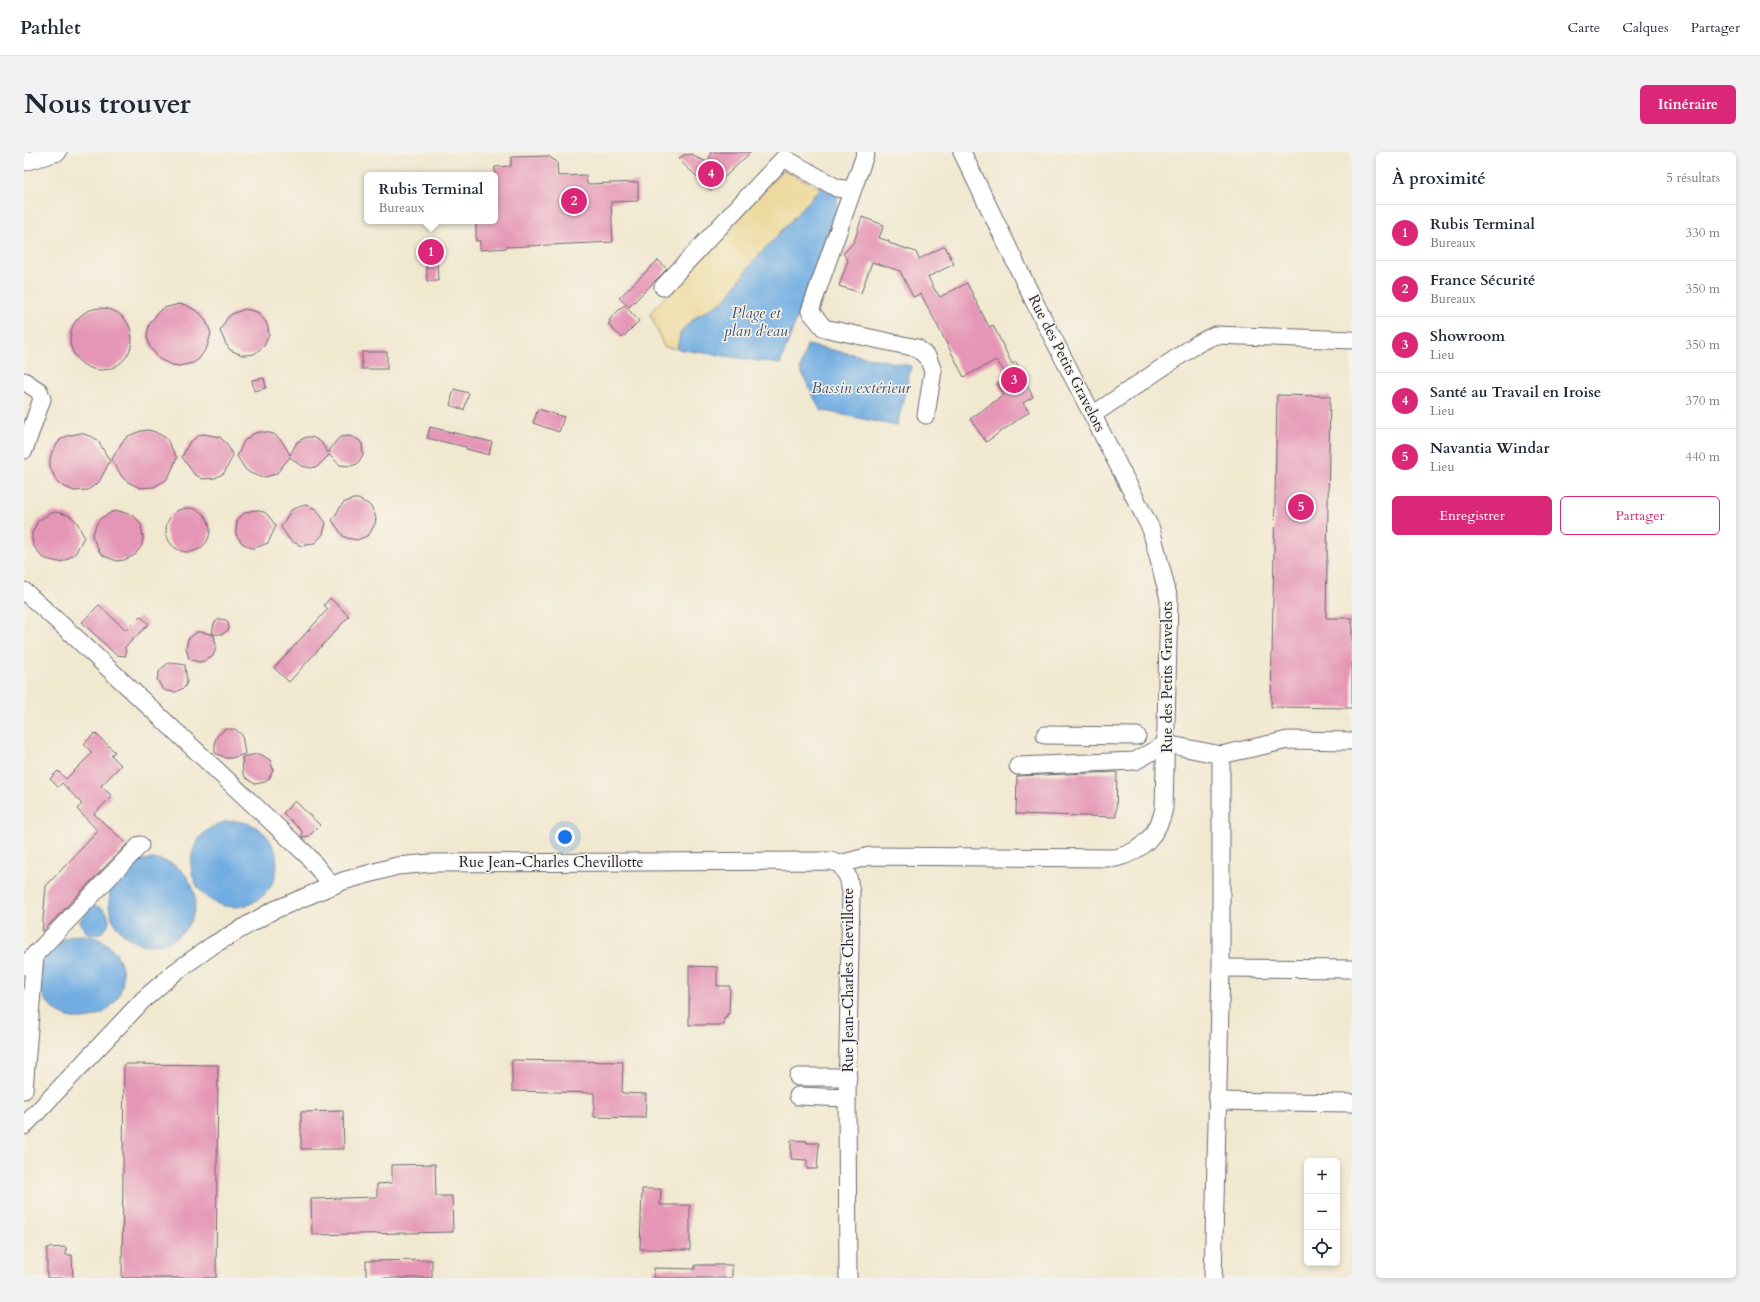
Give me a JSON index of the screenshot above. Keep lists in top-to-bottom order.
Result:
{
  "streets": {
    "street": ["Rue des Petits Gravelots", "Rue Jean-Charles Chevillotte"]
  },
  "crossings": [
    ["Rue des Petits Gravelots", "Rue Jean-Charles Chevillotte"]
  ],
  "water": ["Plage et plan d'eau", "Bassin extérieur"],
  "page": {
    "header": "Pathlet",
    "nav": ["Carte", "Calques", "Partager"],
    "title": "Nous trouver",
    "buttons": [
      "Itinéraire",
      ["Enregistrer", "Partager"]
    ],
    "heading": ["À proximité", "5 résultats"],
    "pins": [
      "4",
      "2",
      "1",
      "3",
      "5"
    ],
    "popup": ["Rubis Terminal", "Bureaux"],
    "list": [
      {
        "mark": "1",
        "name": "Rubis Terminal",
        "note": "Bureaux",
        "value": "330 m"
      },
      {
        "mark": "2",
        "name": "France Sécurité",
        "note": "Bureaux",
        "value": "350 m"
      },
      {
        "mark": "3",
        "name": "Showroom",
        "note": "Lieu",
        "value": "350 m"
      },
      {
        "mark": "4",
        "name": "Santé au Travail en Iroise",
        "note": "Lieu",
        "value": "370 m"
      },
      {
        "mark": "5",
        "name": "Navantia Windar",
        "note": "Lieu",
        "value": "440 m"
      }
    ],
    "map_buttons": ["+", "−"]
  }
}
